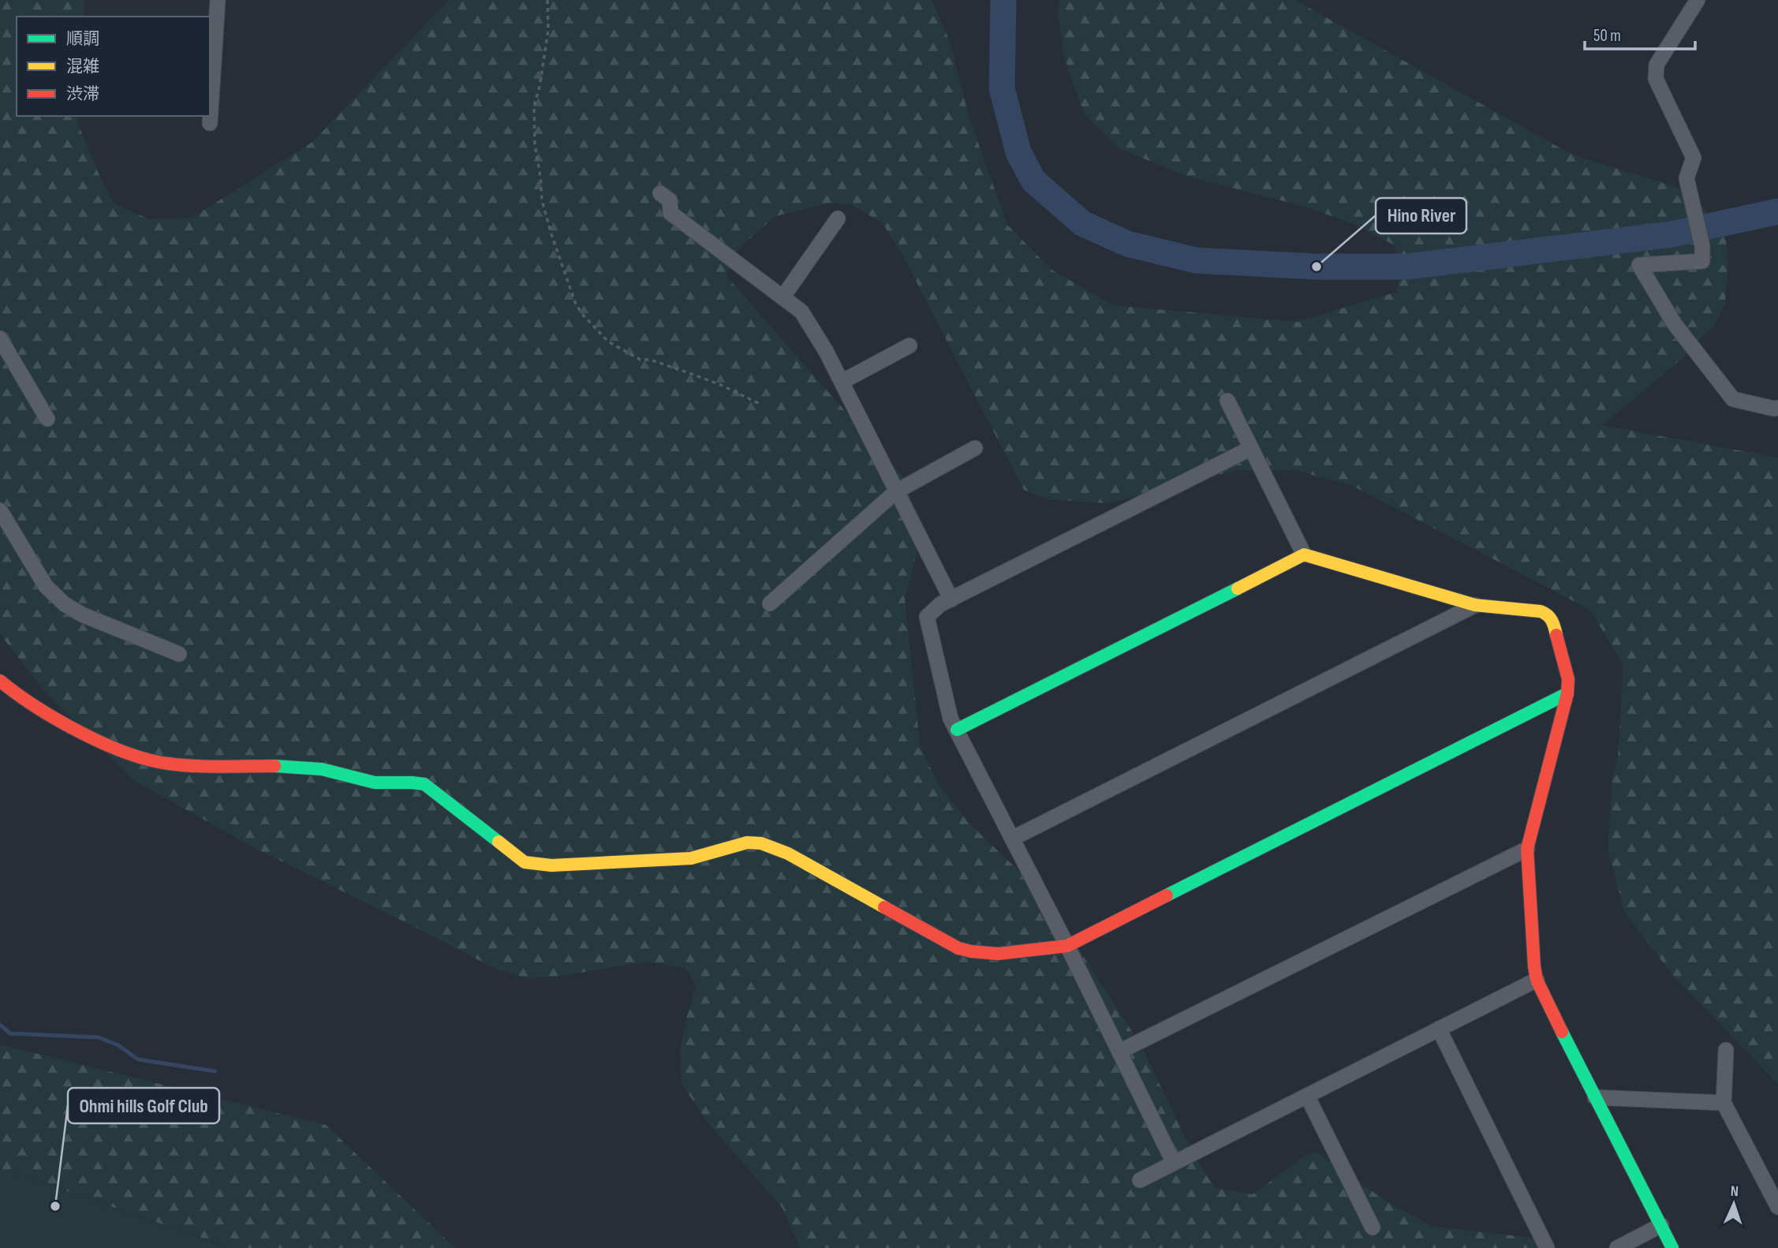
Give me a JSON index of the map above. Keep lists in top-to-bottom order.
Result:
{
  "places": ["Hino River", "Ohmi hills Golf Club"],
  "legend": ["順調", "混雑", "渋滞"],
  "scale_bar": "50 m",
  "north": "top"
}
